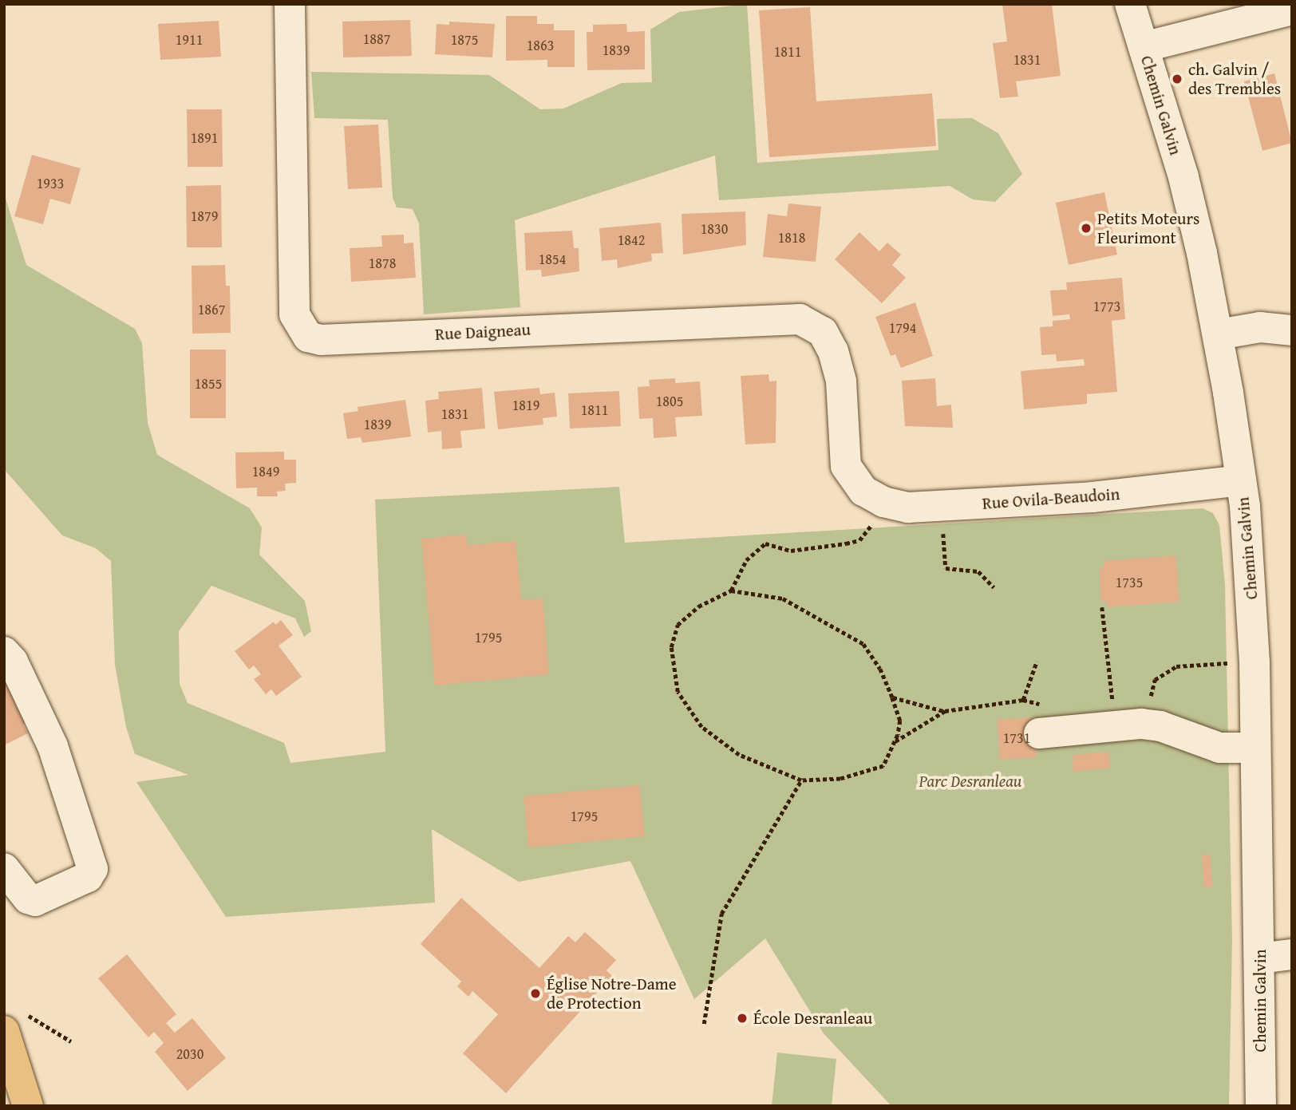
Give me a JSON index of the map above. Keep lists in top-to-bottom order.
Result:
{
  "streets": {
    "street": ["Chemin Galvin", "Rue Daigneau", "Rue Ovila-Beaudoin"]
  },
  "crossings": [
    ["Chemin Galvin", "Rue Ovila-Beaudoin"],
    ["Rue Daigneau", "Rue Ovila-Beaudoin"]
  ],
  "parks": ["Parc Desranleau"],
  "places": [
    "ch. Galvin / des Trembles",
    "Petits Moteurs Fleurimont",
    "Église Notre-Dame de Protection",
    "École Desranleau"
  ],
  "house_numbers": [
    "1887",
    "1911",
    "1875",
    "1863",
    "1839",
    "1811",
    "1831",
    "1891",
    "1933",
    "1879",
    "1830",
    "1818",
    "1842",
    "1854",
    "1878",
    "1773",
    "1867",
    "1794",
    "1855",
    "1805",
    "1819",
    "1811",
    "1831",
    "1839",
    "1849",
    "1735",
    "1795",
    "1731",
    "1795",
    "2030"
  ]
}
